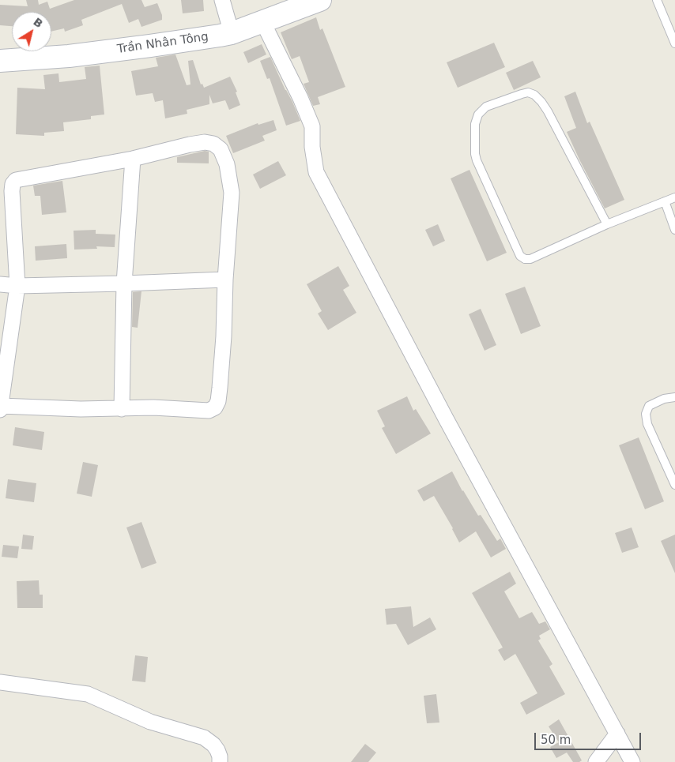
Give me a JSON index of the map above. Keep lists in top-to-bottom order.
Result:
{
  "streets": {
    "street": ["Trần Nhân Tông"]
  },
  "scale_bar": "50 m",
  "north": "top right"
}
